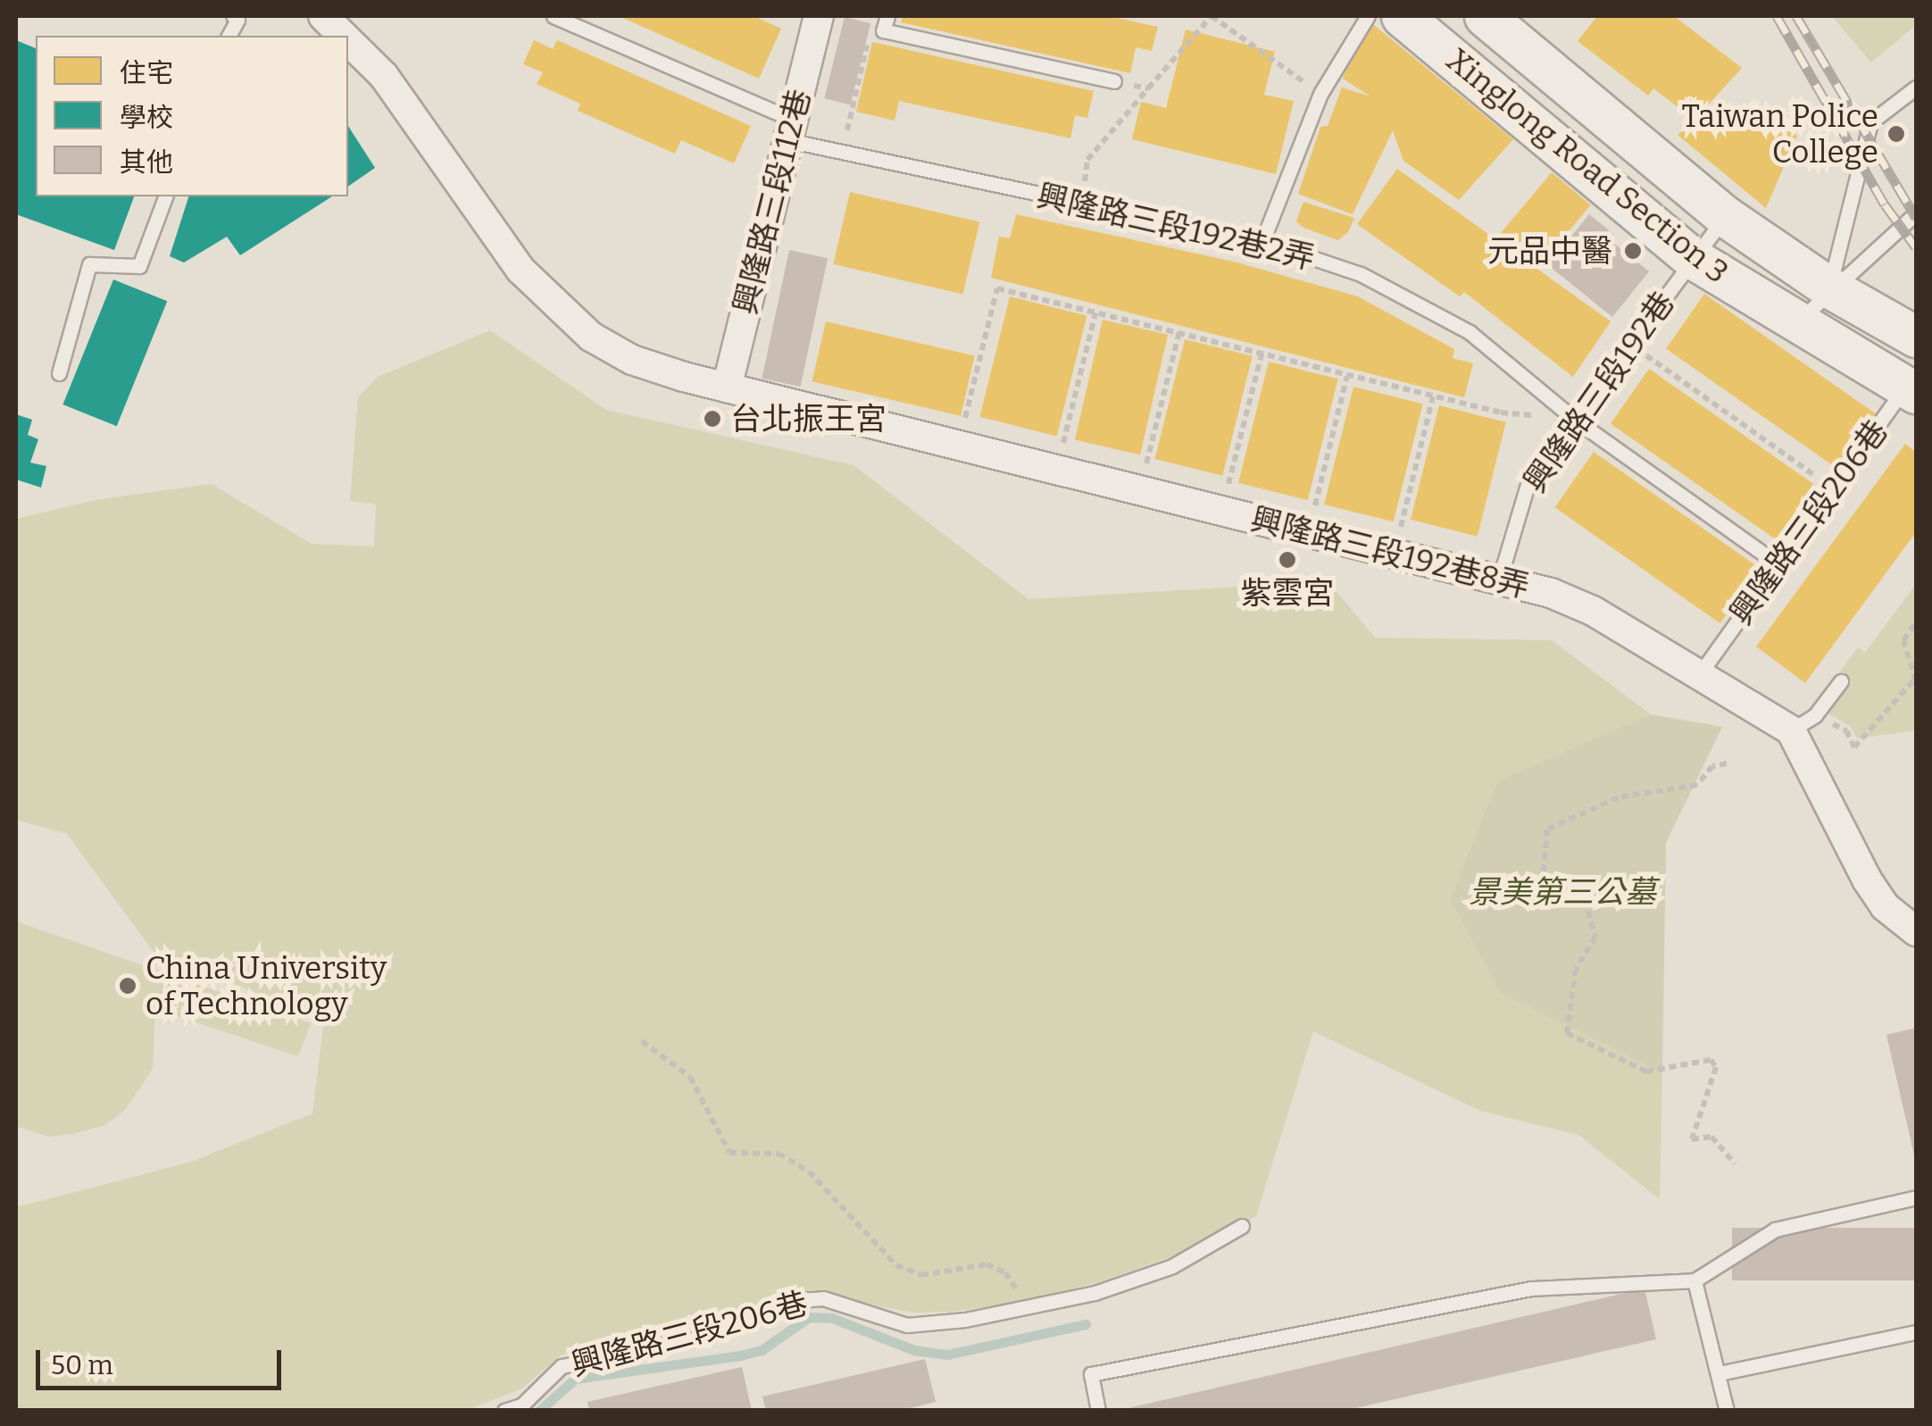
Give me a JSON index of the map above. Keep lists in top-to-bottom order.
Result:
{
  "streets": {
    "main road": ["Xinglong Road Section 3"],
    "street": ["興隆路三段112巷", "興隆路三段192巷8弄"],
    "lane": ["興隆路三段192巷2弄", "興隆路三段192巷", "興隆路三段206巷"]
  },
  "crossings": [
    ["Xinglong Road Section 3", "興隆路三段192巷"],
    ["Xinglong Road Section 3", "興隆路三段206巷"],
    ["興隆路三段112巷", "興隆路三段192巷2弄"],
    ["興隆路三段112巷", "興隆路三段192巷8弄"],
    ["興隆路三段192巷2弄", "興隆路三段192巷"],
    ["興隆路三段192巷2弄", "興隆路三段206巷"],
    ["興隆路三段192巷", "興隆路三段192巷8弄"],
    ["興隆路三段206巷", "興隆路三段192巷8弄"]
  ],
  "parks": ["景美第三公墓"],
  "places": [
    "Taiwan Police College",
    "元品中醫",
    "台北振王宮",
    "紫雲宮",
    "China University of Technology"
  ],
  "legend": ["住宅", "學校", "其他"],
  "scale_bar": "50 m"
}
